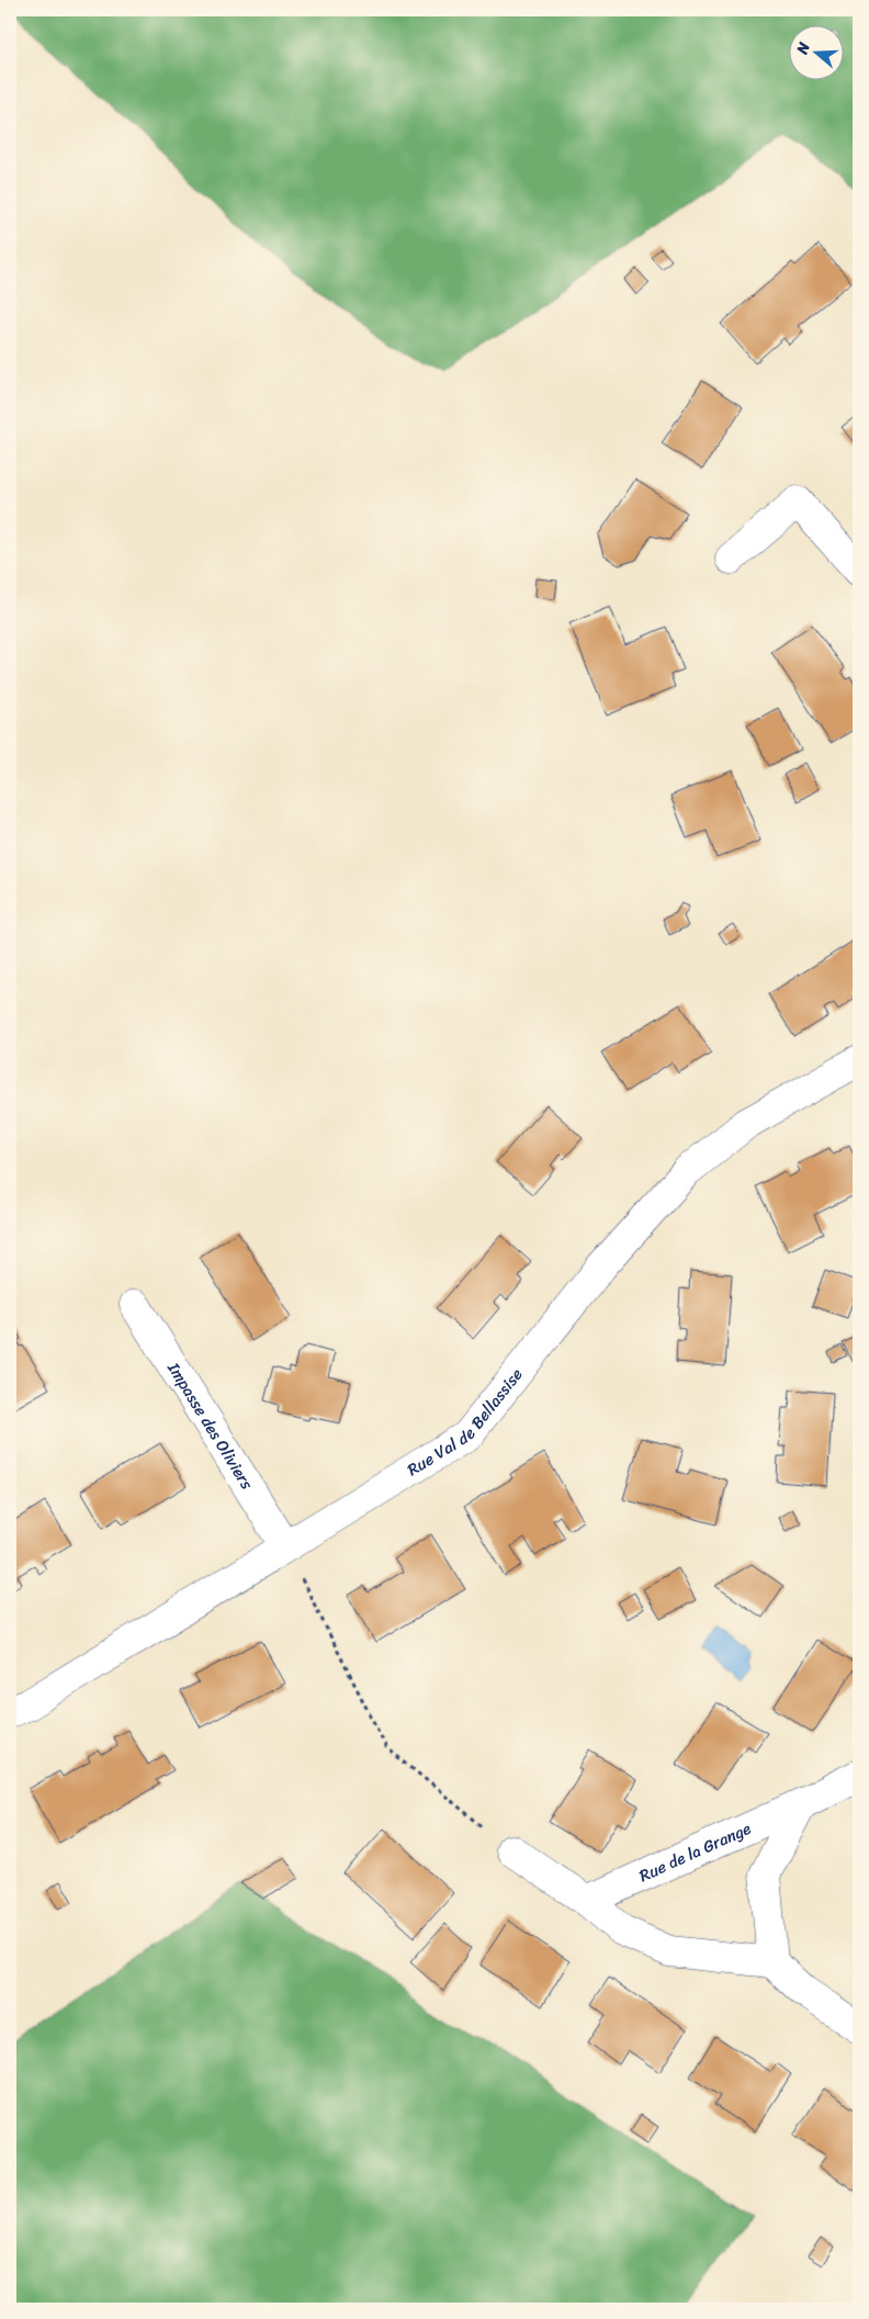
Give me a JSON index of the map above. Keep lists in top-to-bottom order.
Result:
{
  "streets": {
    "street": ["Rue Val de Bellassise", "Impasse des Oliviers", "Rue de la Grange"]
  },
  "crossings": [
    ["Rue Val de Bellassise", "Impasse des Oliviers"]
  ],
  "north": "left"
}
